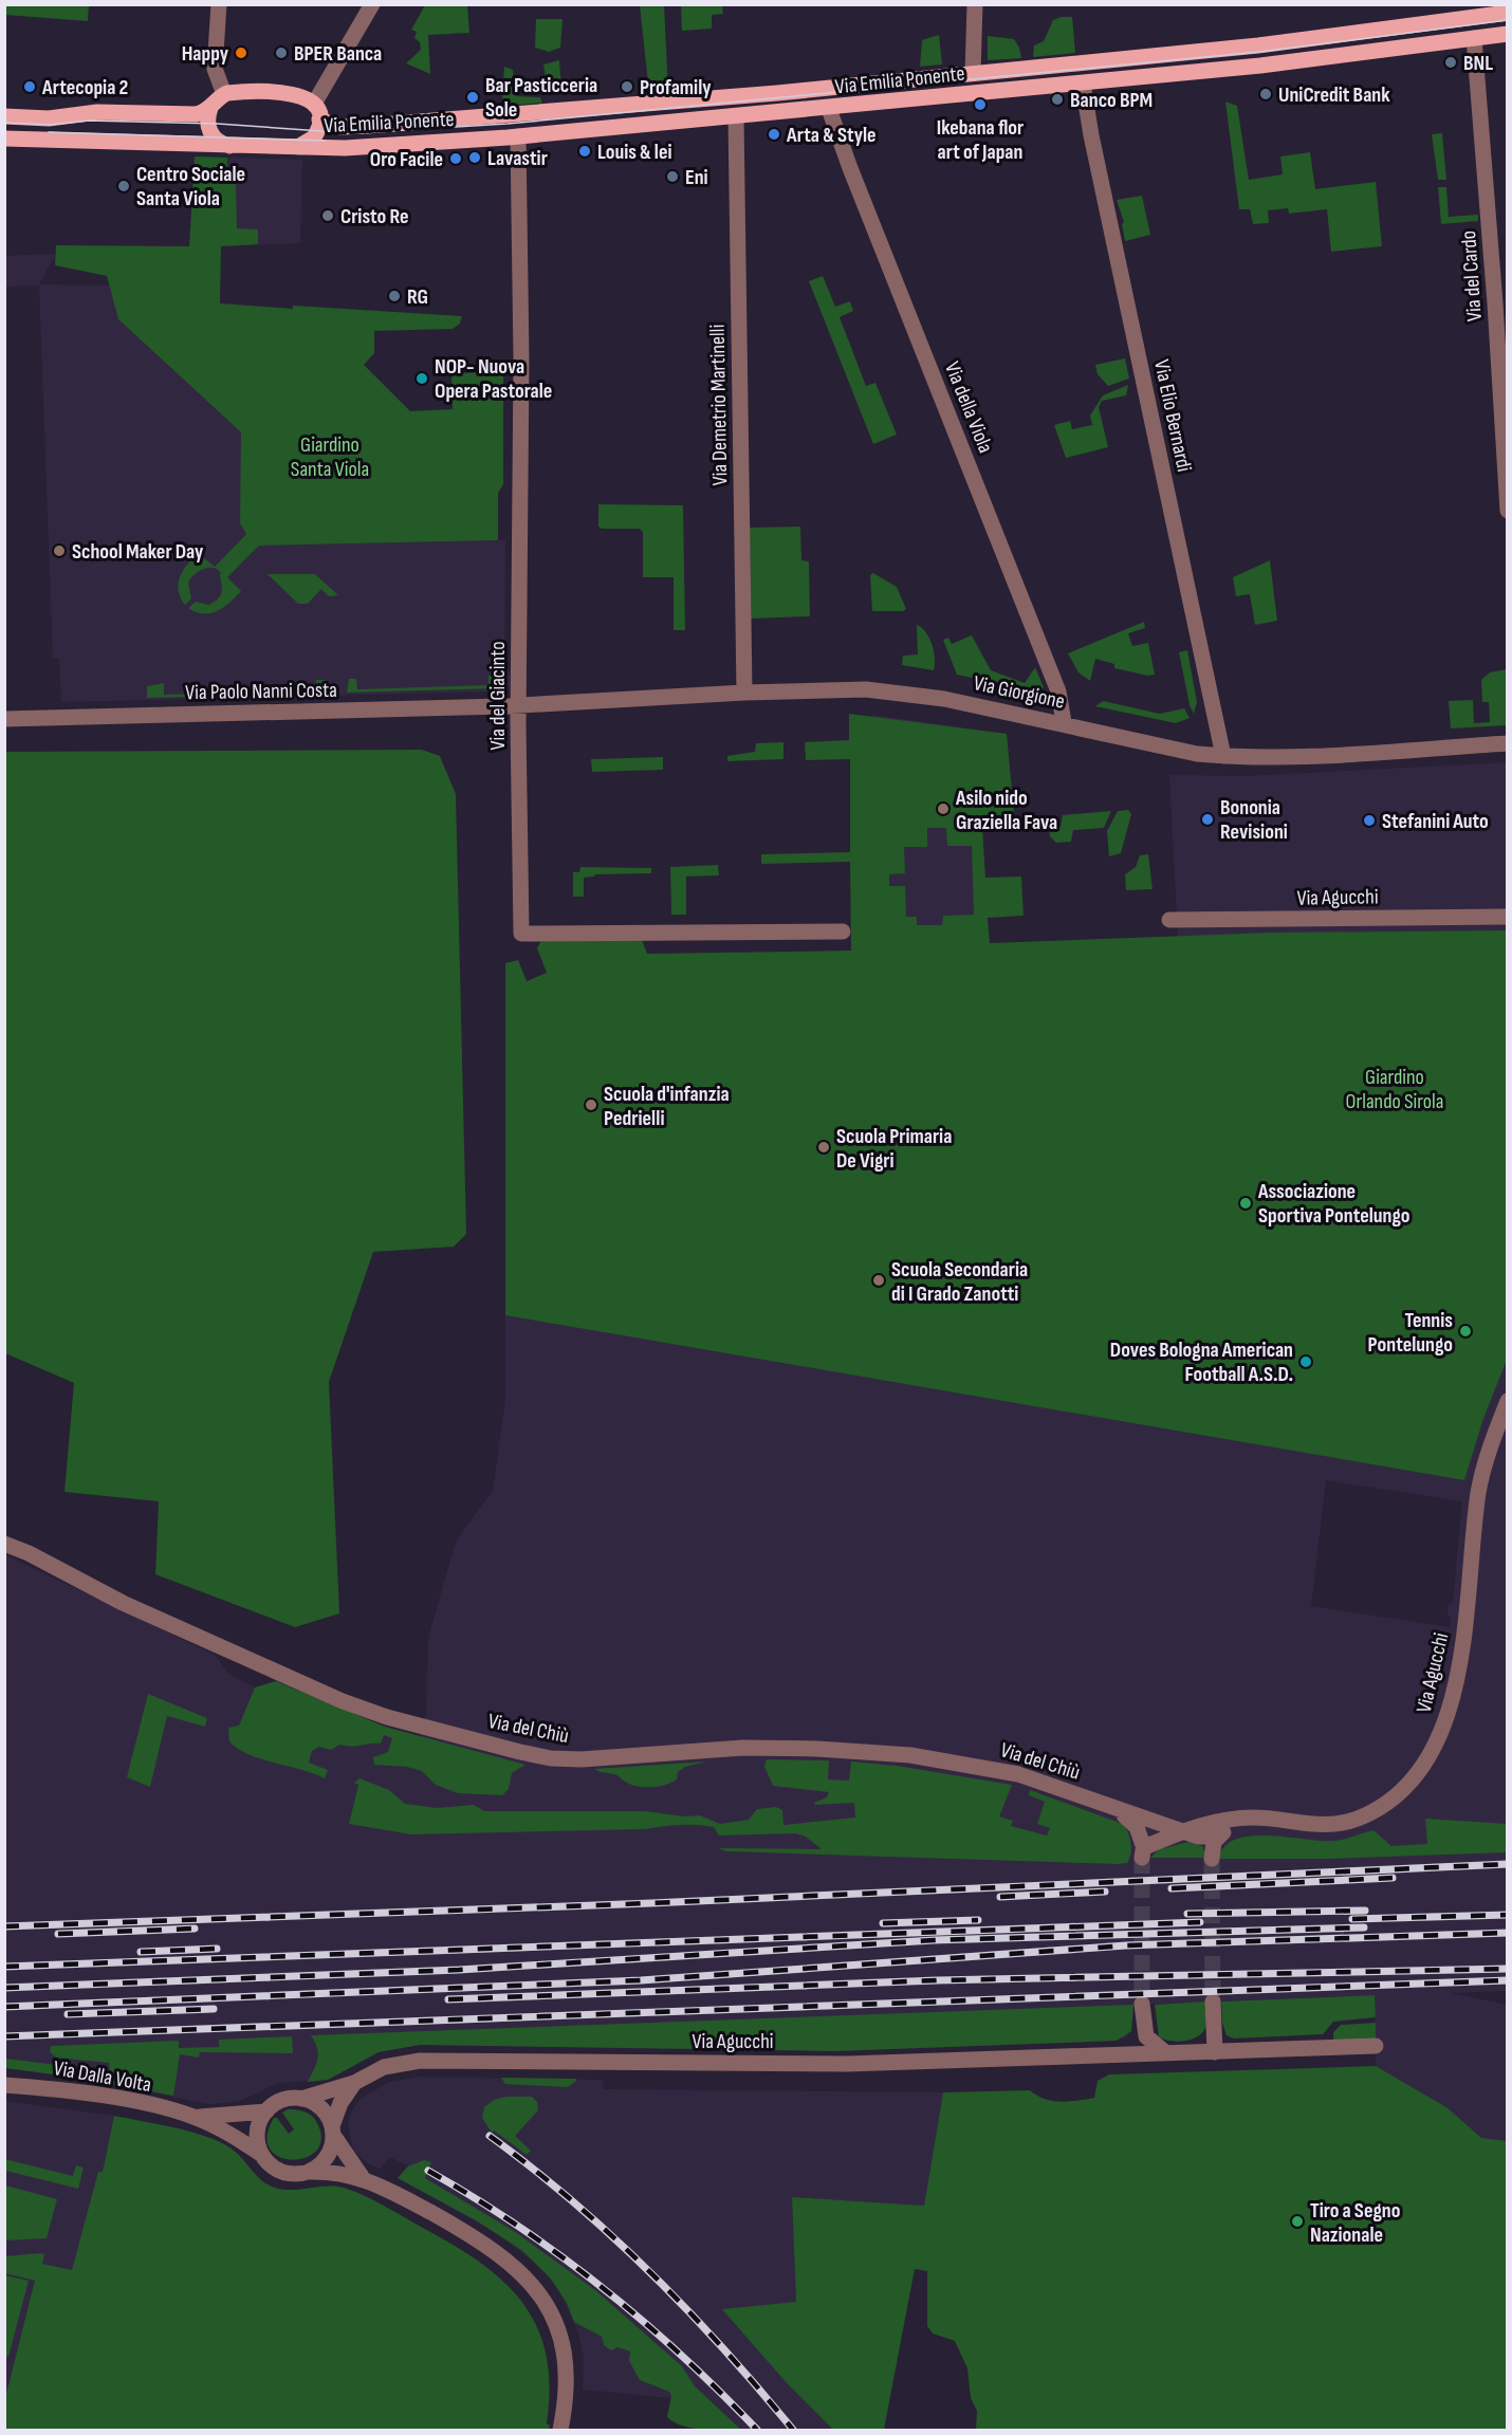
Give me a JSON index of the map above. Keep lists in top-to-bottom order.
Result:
{
  "streets": {
    "main road": ["Via Emilia Ponente"],
    "street": [
      "Via del Cardo",
      "Via Demetrio Martinelli",
      "Via della Viola",
      "Via Elio Bernardi",
      "Via Paolo Nanni Costa",
      "Via Giorgione",
      "Via del Giacinto",
      "Via Agucchi",
      "Via del Chiù",
      "Via Dalla Volta"
    ]
  },
  "crossings": [
    ["Via Emilia Ponente", "Via del Cardo"],
    ["Via Emilia Ponente", "Via Demetrio Martinelli"],
    ["Via Emilia Ponente", "Via della Viola"],
    ["Via Emilia Ponente", "Via Elio Bernardi"],
    ["Via Emilia Ponente", "Via del Giacinto"],
    ["Via Demetrio Martinelli", "Via Giorgione"],
    ["Via della Viola", "Via Giorgione"],
    ["Via Elio Bernardi", "Via Giorgione"],
    ["Via Paolo Nanni Costa", "Via Giorgione"],
    ["Via Paolo Nanni Costa", "Via del Giacinto"],
    ["Via Giorgione", "Via del Giacinto"],
    ["Via Agucchi", "Via del Chiù"],
    ["Via Agucchi", "Via Dalla Volta"]
  ],
  "parks": ["Giardino Santa Viola", "Giardino Orlando Sirola"],
  "places": [
    "Happy",
    "BPER Banca",
    "BNL",
    "Artecopia 2",
    "Profamily",
    "UniCredit Bank",
    "Bar Pasticceria Sole",
    "Banco BPM",
    "Ikebana flor art of Japan",
    "Arta & Style",
    "Louis & lei",
    "Lavastir",
    "Oro Facile",
    "Eni",
    "Centro Sociale Santa Viola",
    "Cristo Re",
    "RG",
    "NOP- Nuova Opera Pastorale",
    "School Maker Day",
    "Asilo nido Graziella Fava",
    "Bononia Revisioni",
    "Stefanini Auto",
    "Scuola d'infanzia Pedrielli",
    "Scuola Primaria De Vigri",
    "Associazione Sportiva Pontelungo",
    "Scuola Secondaria di I Grado Zanotti",
    "Tennis Pontelungo",
    "Doves Bologna American Football A.S.D.",
    "Tiro a Segno Nazionale"
  ]
}
